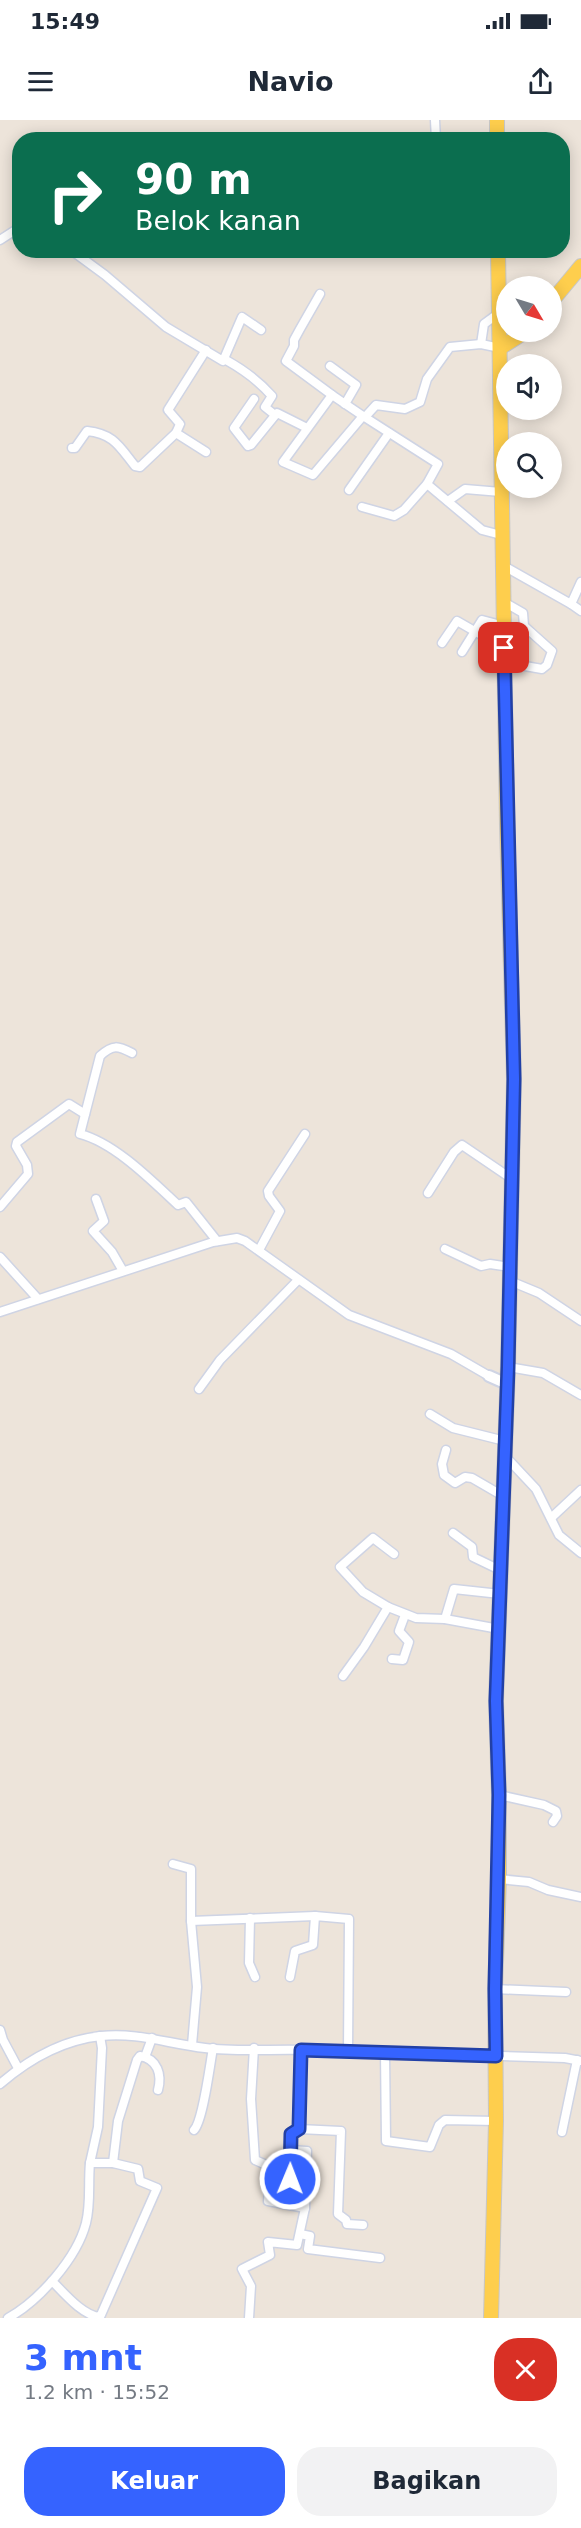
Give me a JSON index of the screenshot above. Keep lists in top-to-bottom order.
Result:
{
  "north": "bottom right",
  "page": {
    "status": "15:49",
    "header": "Navio",
    "turn": ["90 m", "Belok kanan"],
    "heading": ["3 mnt", "1.2 km · 15:52"],
    "buttons": ["Keluar", "Bagikan"]
  }
}
